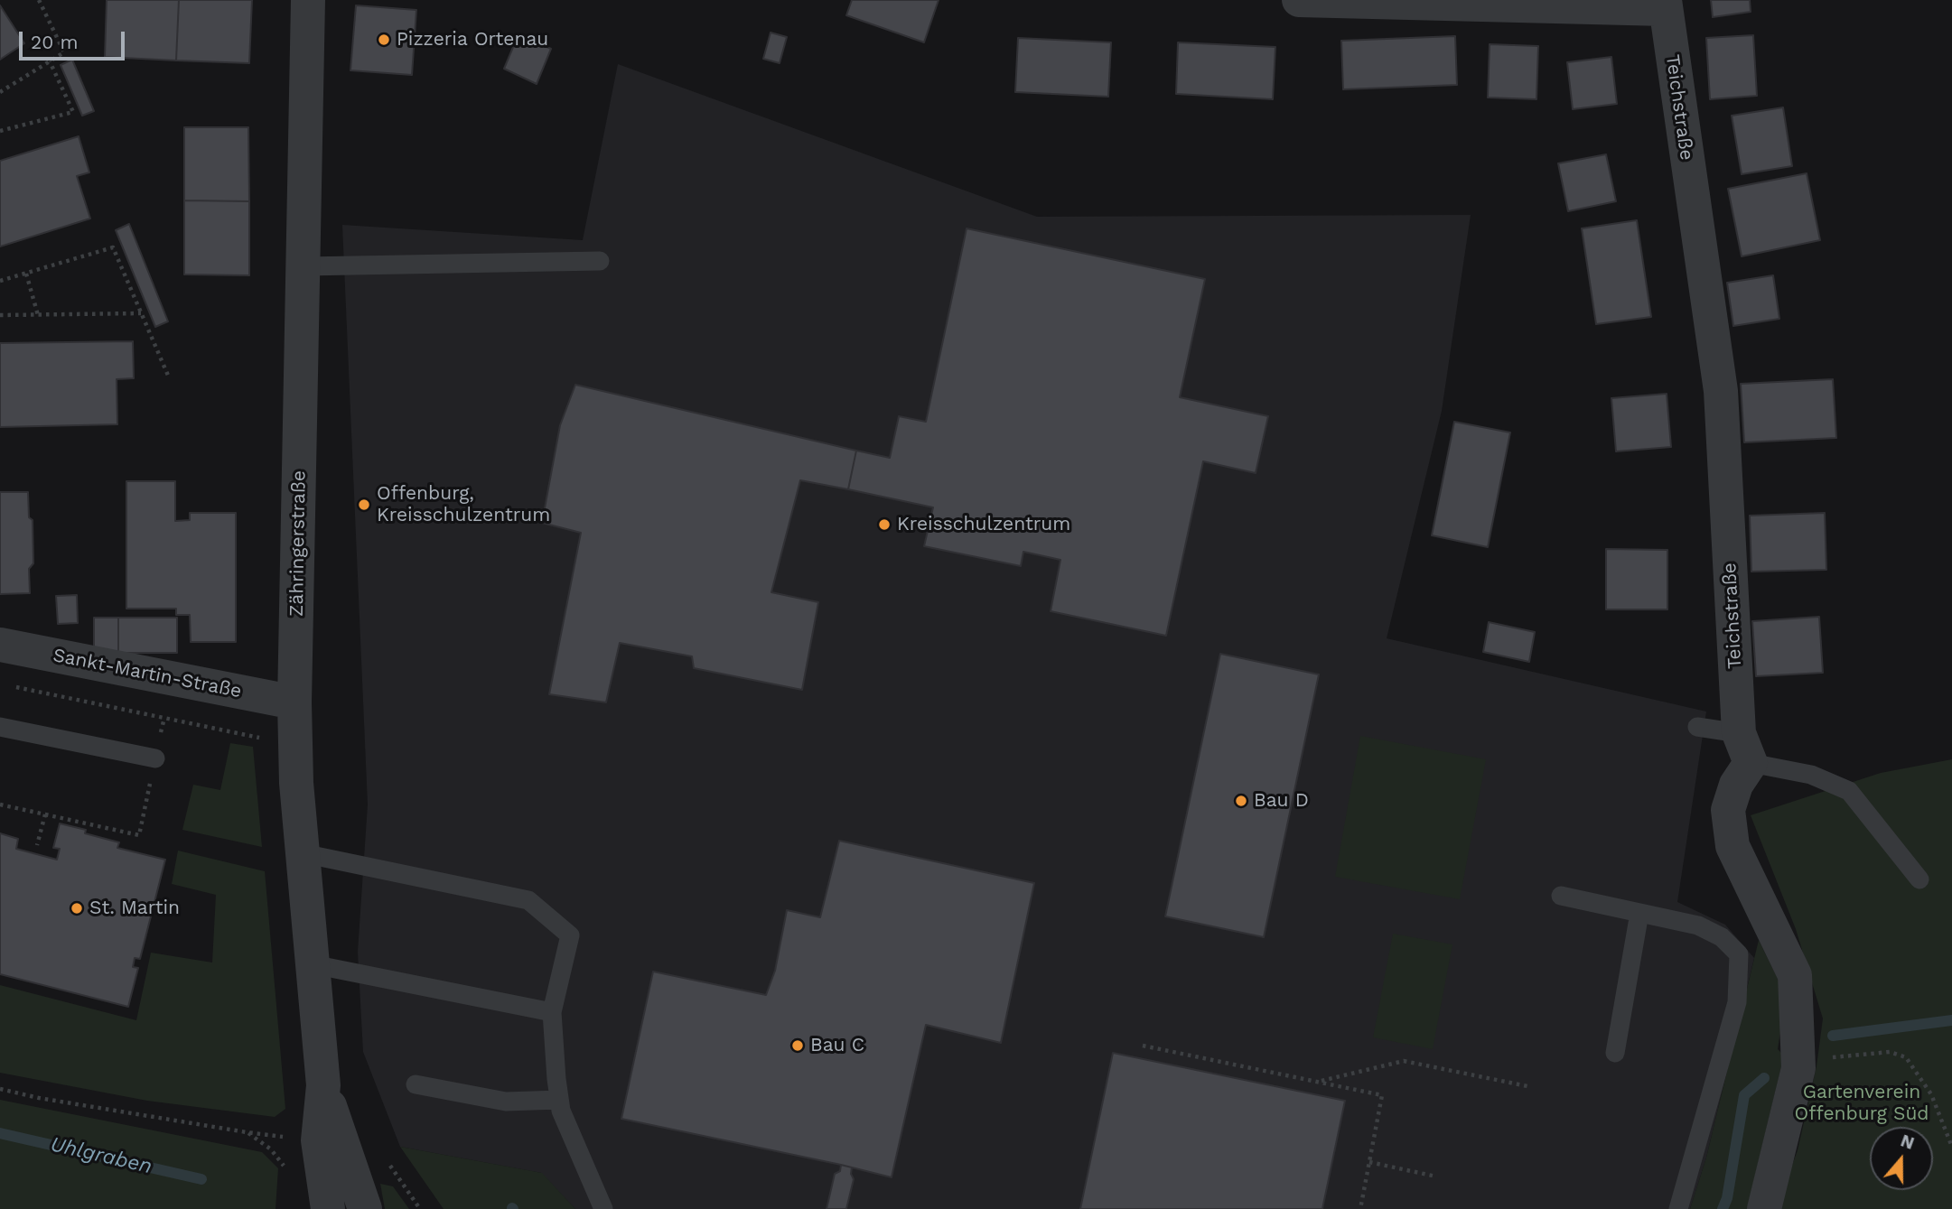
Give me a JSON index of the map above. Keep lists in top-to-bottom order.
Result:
{
  "streets": {
    "street": ["Teichstraße", "Zähringerstraße", "Sankt-Martin-Straße"]
  },
  "crossings": [
    ["Zähringerstraße", "Sankt-Martin-Straße"]
  ],
  "water": ["Uhlgraben"],
  "parks": ["Gartenverein Offenburg Süd"],
  "places": [
    "Pizzeria Ortenau",
    "Offenburg, Kreisschulzentrum",
    "Kreisschulzentrum",
    "Bau D",
    "St. Martin",
    "Bau C"
  ],
  "scale_bar": "20 m",
  "north": "top"
}
